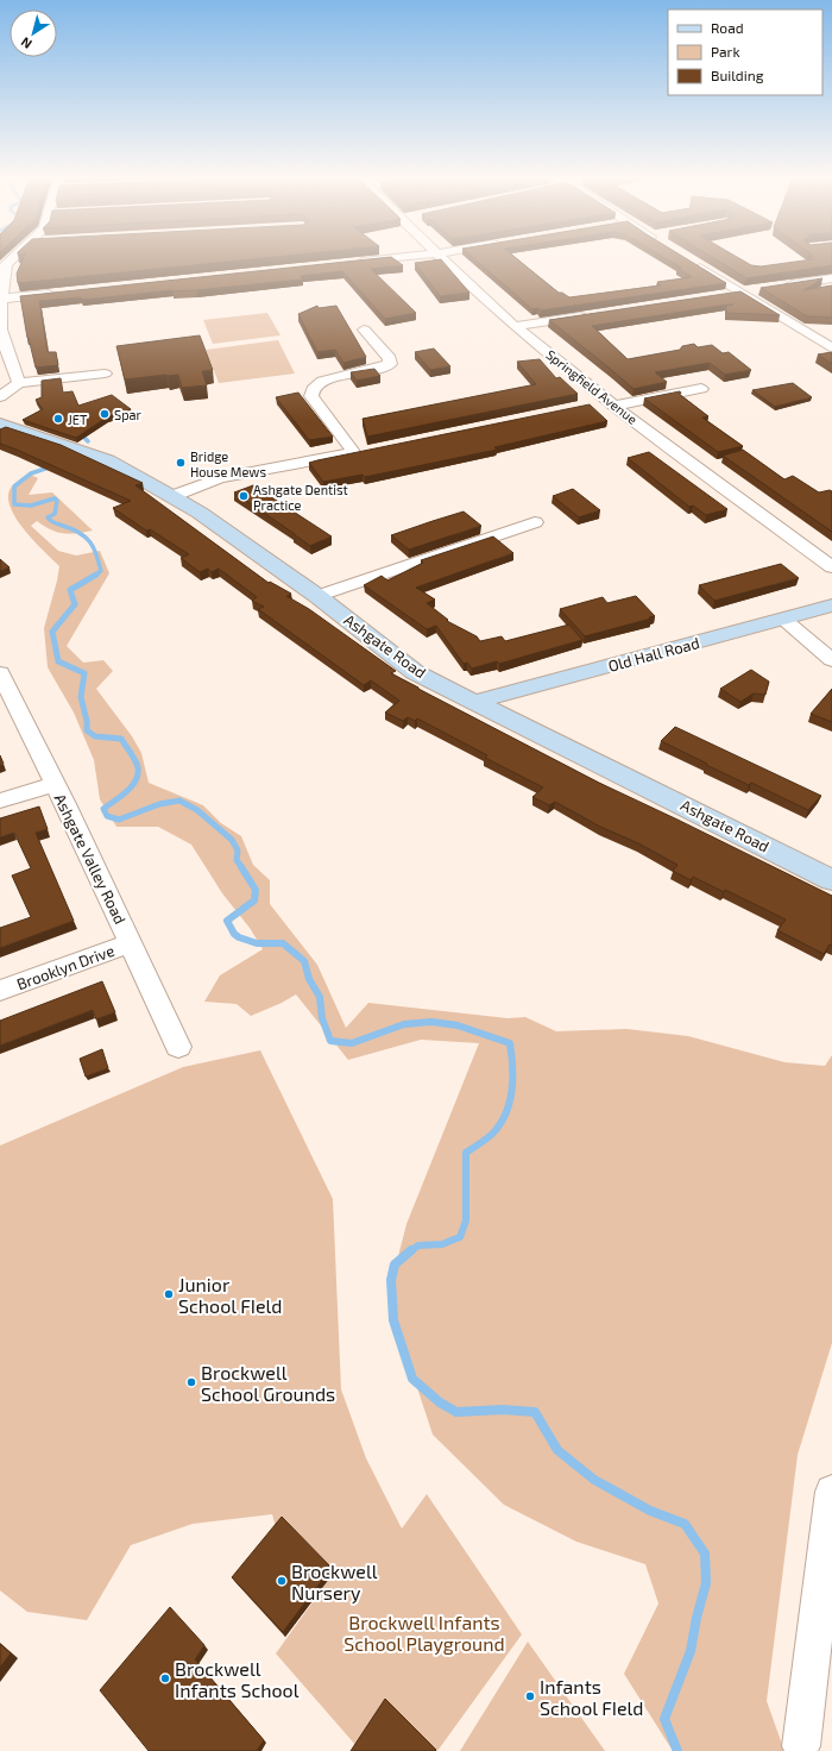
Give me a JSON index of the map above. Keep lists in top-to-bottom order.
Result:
{
  "streets": {
    "street": [
      "Springfield Avenue",
      "Ashgate Road",
      "Old Hall Road",
      "Ashgate Valley Road",
      "Brooklyn Drive"
    ]
  },
  "crossings": [
    ["Ashgate Road", "Old Hall Road"],
    ["Ashgate Valley Road", "Brooklyn Drive"]
  ],
  "parks": ["Brockwell Infants School Playground"],
  "places": [
    "Spar",
    "JET",
    "Bridge House Mews",
    "Ashgate Dentist Practice",
    "Junior School FIeld",
    "Brockwell School Grounds",
    "Brockwell Nursery",
    "Brockwell Infants School",
    "Infants School FIeld"
  ],
  "legend": ["Road", "Park", "Building"],
  "north": "bottom left"
}
